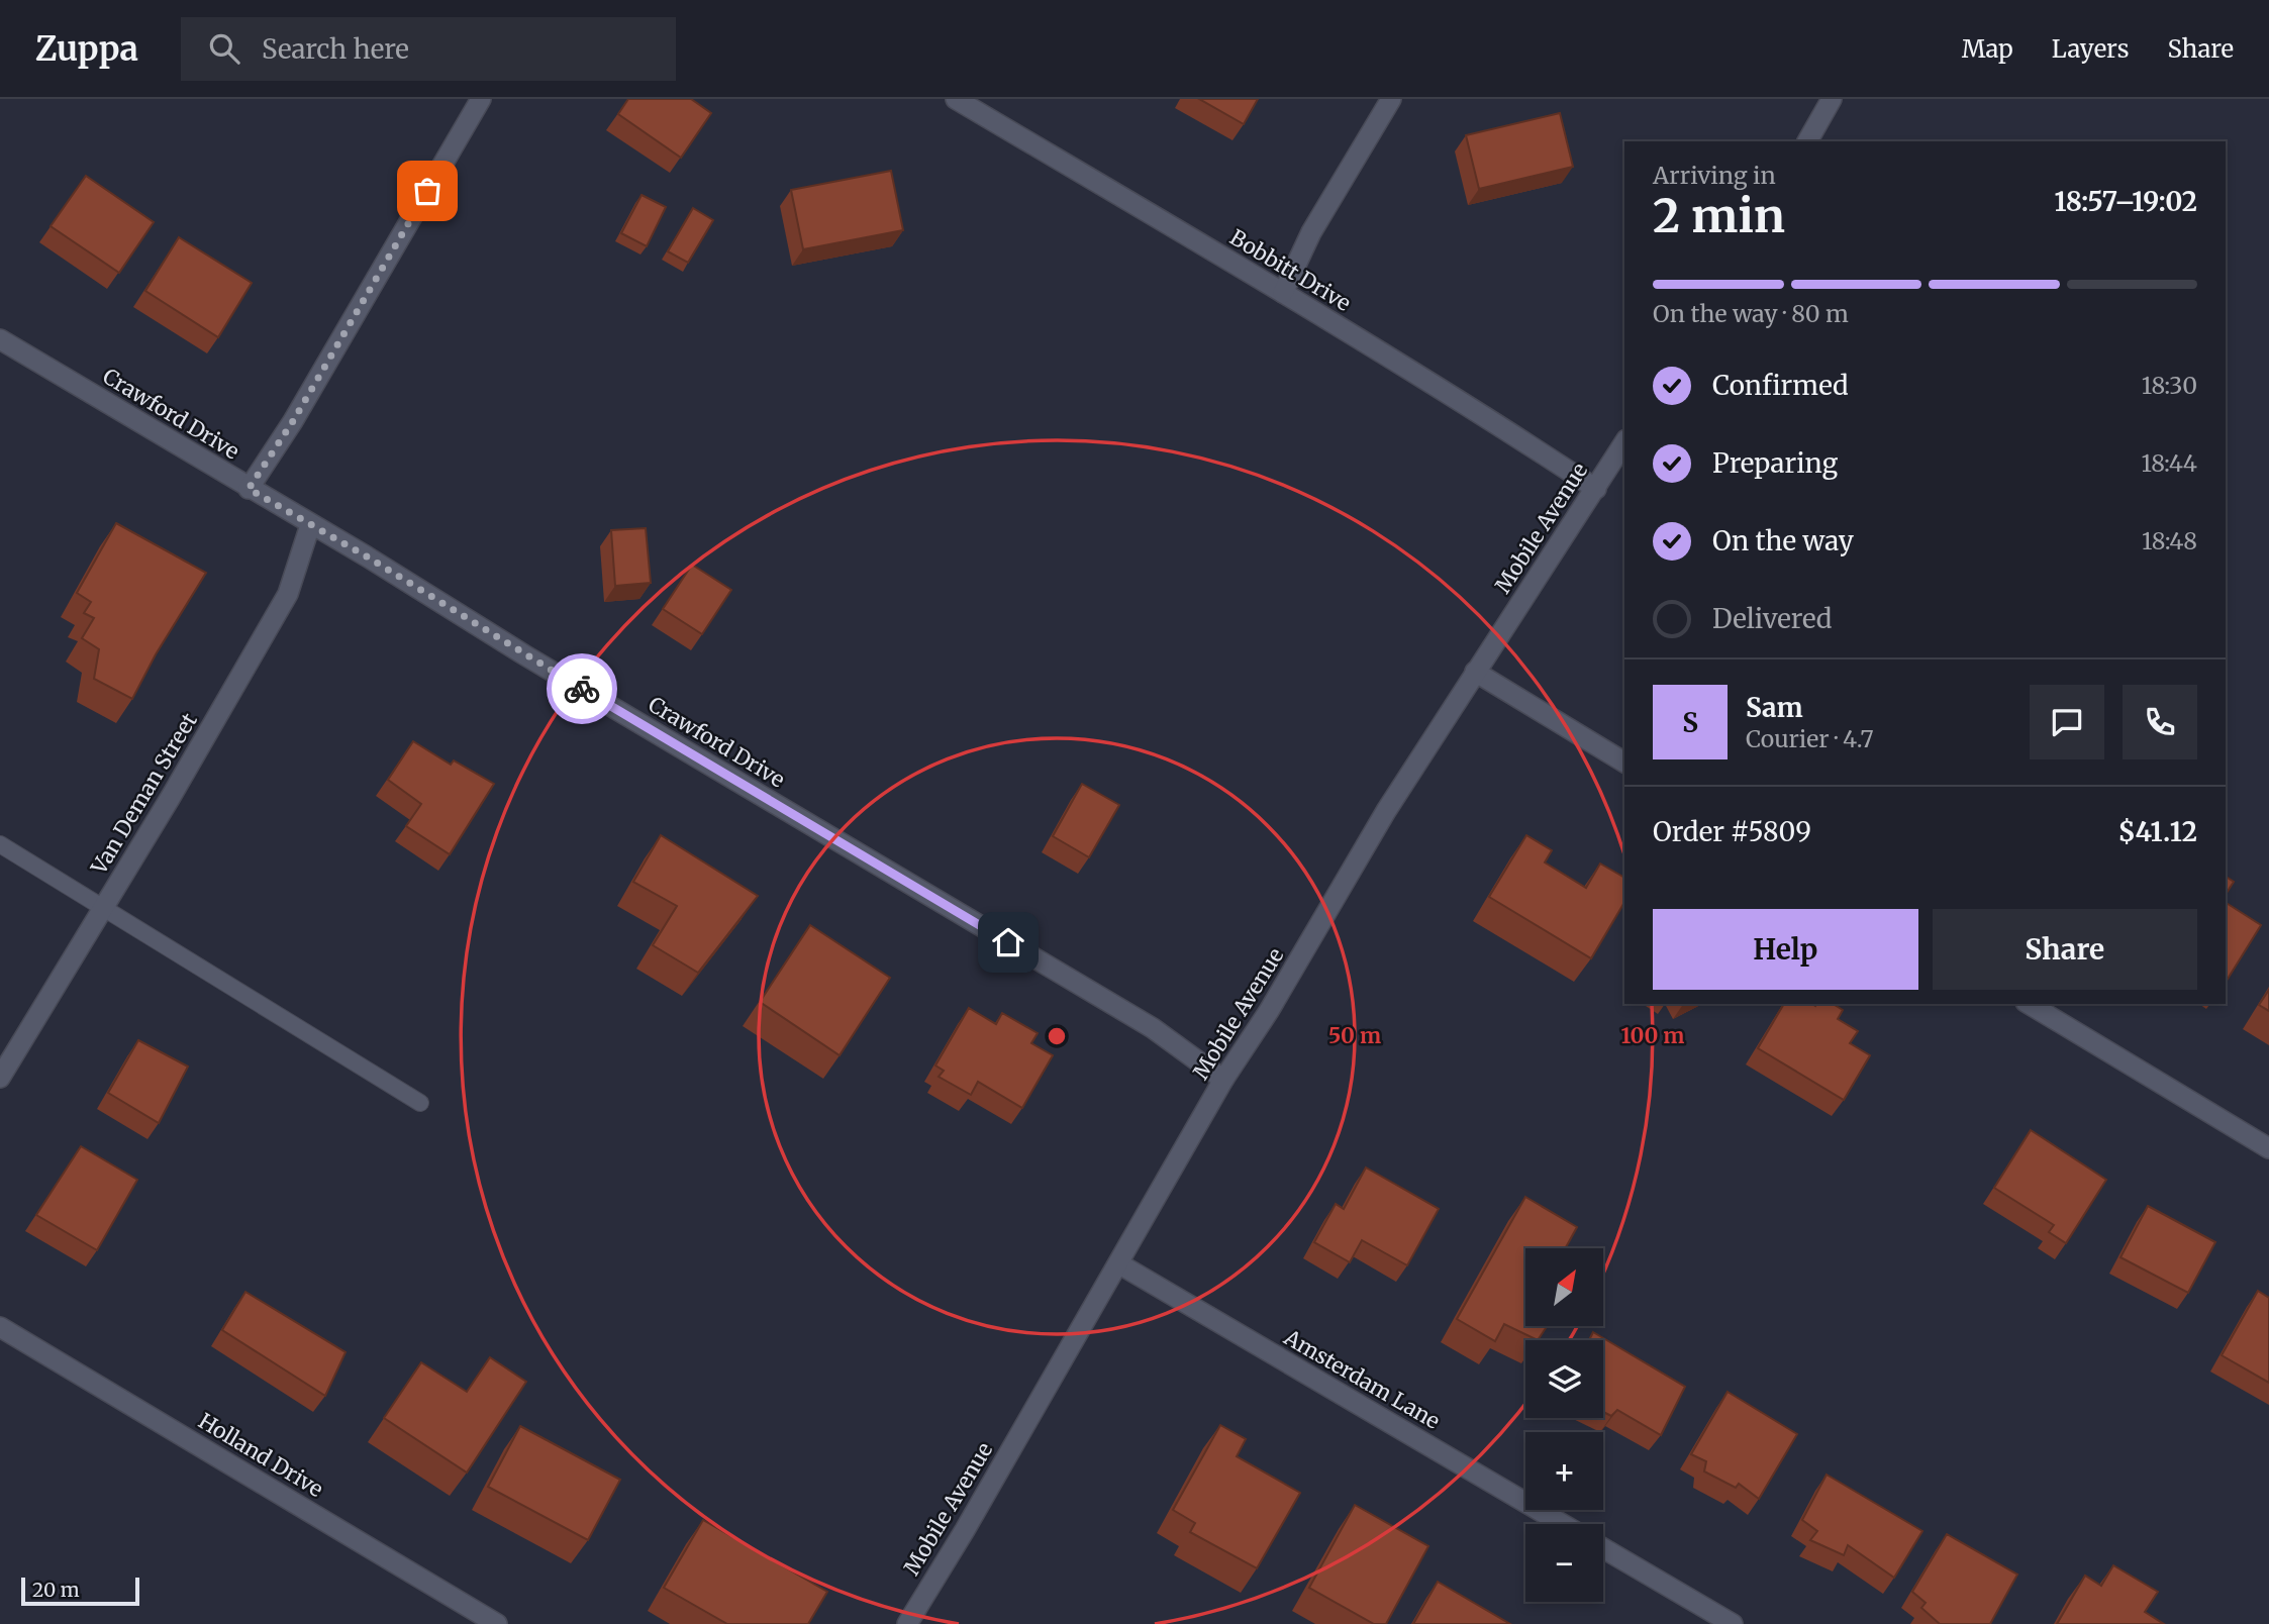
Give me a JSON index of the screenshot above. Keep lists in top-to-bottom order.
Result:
{
  "streets": {
    "street": [
      "Bobbitt Drive",
      "Crawford Drive",
      "Mobile Avenue",
      "Van Deman Street",
      "Amsterdam Lane",
      "Holland Drive"
    ]
  },
  "crossings": [
    ["Bobbitt Drive", "Mobile Avenue"],
    ["Crawford Drive", "Mobile Avenue"],
    ["Crawford Drive", "Van Deman Street"],
    ["Mobile Avenue", "Amsterdam Lane"]
  ],
  "scale_bar": "20 m",
  "north": "top right",
  "page": {
    "header": "Zuppa",
    "search": "Search here",
    "nav": ["Map", "Layers", "Share"],
    "heading": ["2 min", "Arriving in", "18:57–19:02"],
    "panel": [
      "Sam",
      "Courier · 4.7",
      "Order #5809",
      "$41.12"
    ],
    "bar": "On the way · 80 m",
    "list": [
      ["Confirmed", "18:30"],
      ["Preparing", "18:44"],
      ["On the way", "18:48"],
      "Delivered"
    ],
    "round": "S",
    "buttons": ["Help", "Share"],
    "map_buttons": ["+", "−"],
    "scale": "20 m"
  },
  "rings": ["50 m", "100 m"]
}
